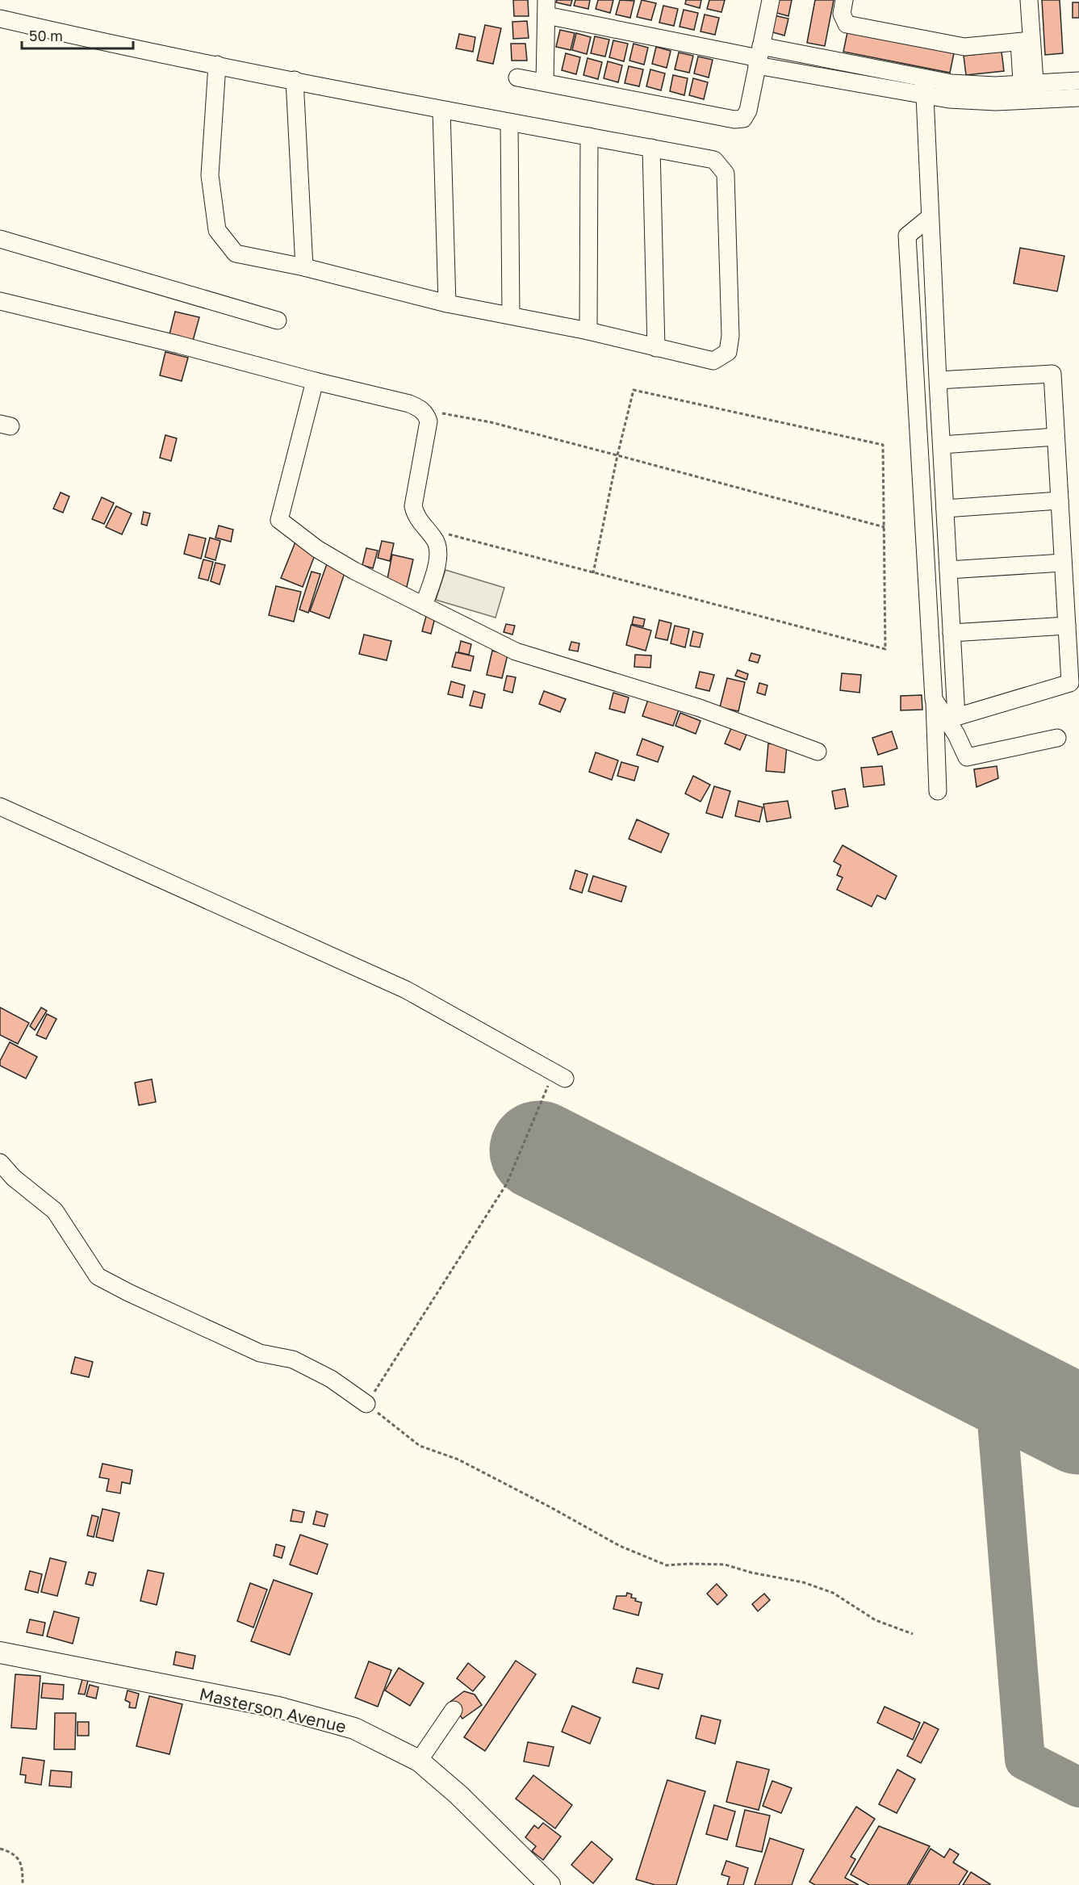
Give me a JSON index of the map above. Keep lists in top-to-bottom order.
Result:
{
  "streets": {
    "main road": ["Masterson Avenue"]
  },
  "scale_bar": "50 m"
}
